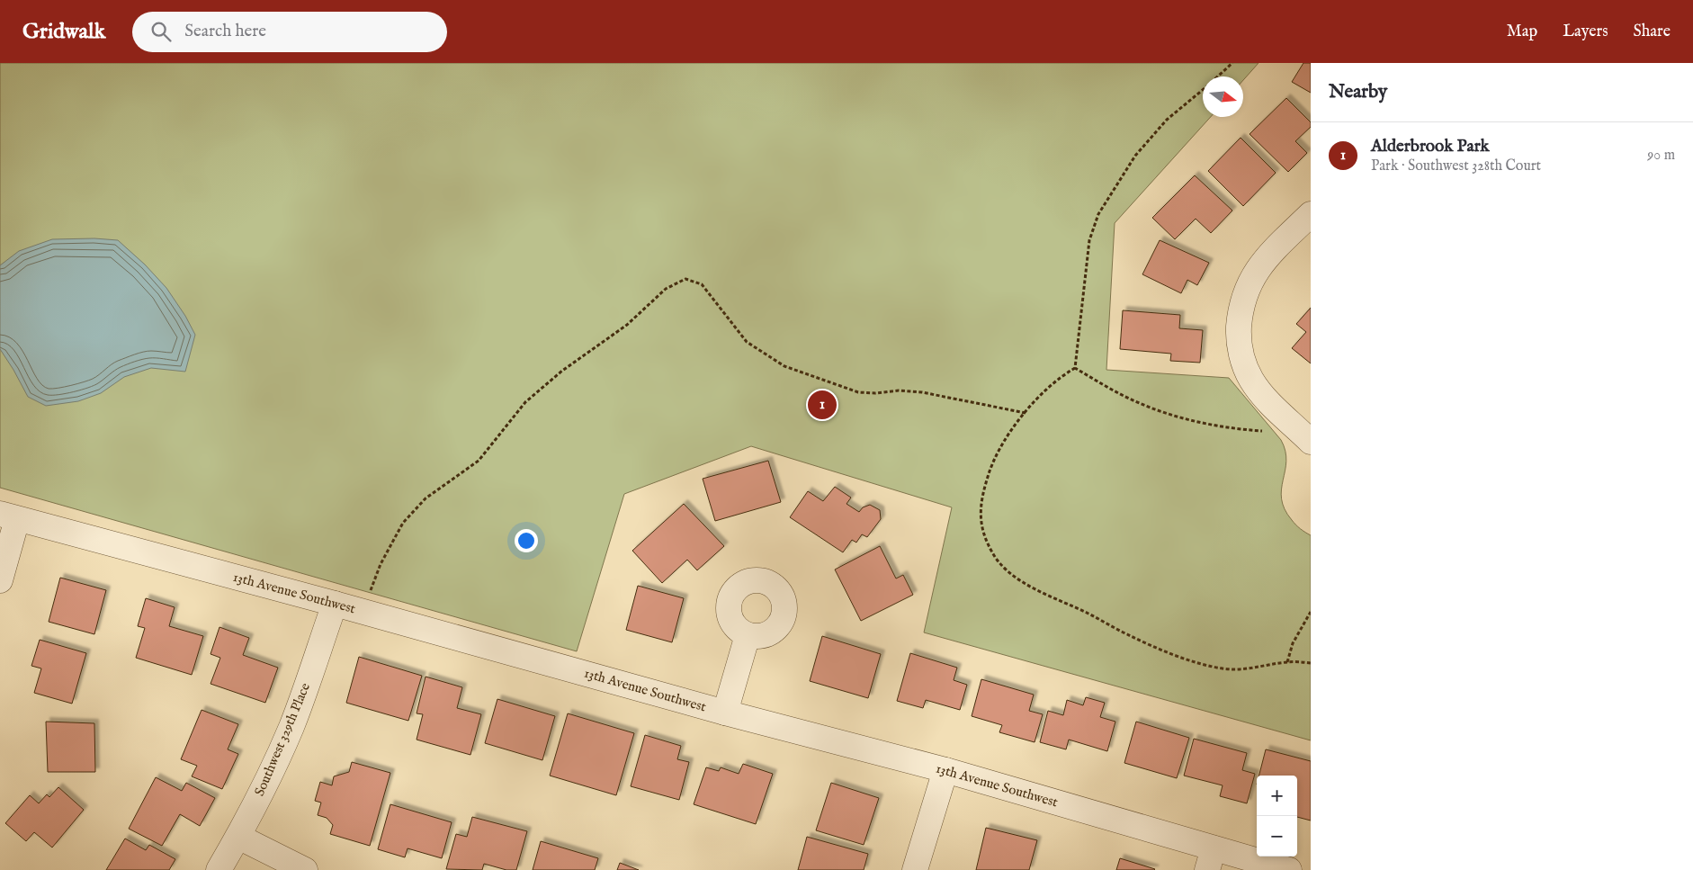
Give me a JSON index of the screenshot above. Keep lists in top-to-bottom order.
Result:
{
  "streets": {
    "street": ["13th Avenue Southwest", "Southwest 329th Place"]
  },
  "crossings": [
    ["13th Avenue Southwest", "Southwest 329th Place"]
  ],
  "north": "right",
  "page": {
    "header": "Gridwalk",
    "search": "Search here",
    "nav": ["Map", "Layers", "Share"],
    "heading": "Nearby",
    "list": [
      {
        "mark": "1",
        "name": "Alderbrook Park",
        "note": "Park · Southwest 328th Court",
        "value": "90 m"
      }
    ],
    "pins": "1",
    "map_buttons": ["+", "−"]
  }
}
